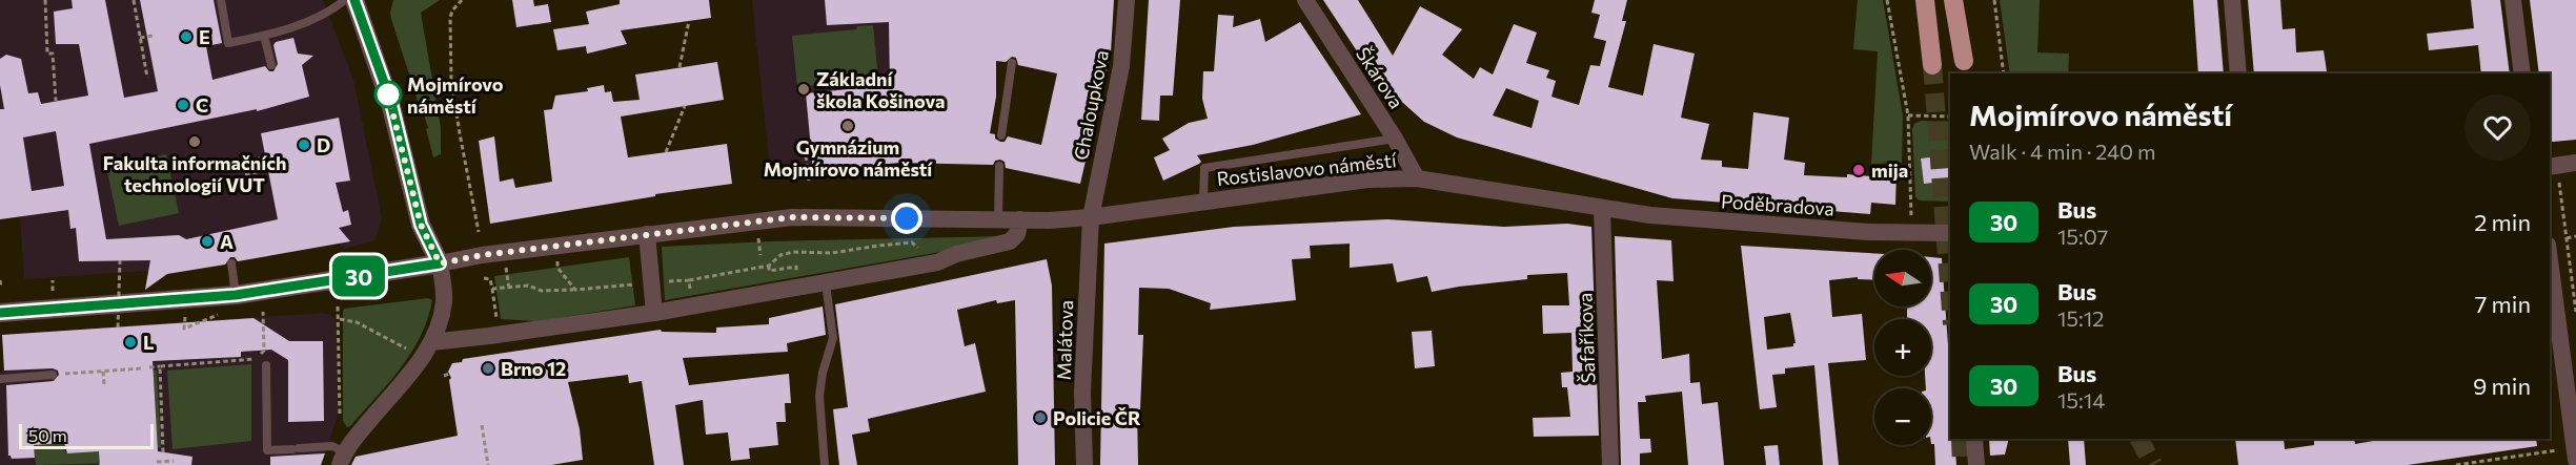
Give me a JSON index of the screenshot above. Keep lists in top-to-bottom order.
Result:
{
  "streets": {
    "street": [
      "Škárova",
      "Chaloupkova",
      "Rostislavovo náměstí",
      "Poděbradova",
      "Šafaříkova",
      "Malátova"
    ]
  },
  "crossings": [
    ["Škárova", "Rostislavovo náměstí"],
    ["Chaloupkova", "Rostislavovo náměstí"],
    ["Chaloupkova", "Malátova"],
    ["Rostislavovo náměstí", "Poděbradova"],
    ["Rostislavovo náměstí", "Šafaříkova"],
    ["Rostislavovo náměstí", "Malátova"],
    ["Poděbradova", "Šafaříkova"]
  ],
  "places": [
    "E",
    "Základní škola Košinova",
    "Mojmírovo náměstí",
    "C",
    "Gymnázium Mojmírovo náměstí",
    "Fakulta informačních technologií VUT",
    "D",
    "mija",
    "A",
    "L",
    "Brno 12",
    "Policie ČR"
  ],
  "lines": ["bus line 30"],
  "scale_bar": "50 m",
  "north": "left",
  "page": {
    "on_map": "30",
    "heading": ["Mojmírovo náměstí", "Walk · 4 min · 240 m"],
    "list": [
      {
        "mark": "30",
        "name": "Bus",
        "note": "15:07",
        "value": "2 min"
      },
      {
        "mark": "30",
        "name": "Bus",
        "note": "15:12",
        "value": "7 min"
      },
      {
        "mark": "30",
        "name": "Bus",
        "note": "15:14",
        "value": "9 min"
      }
    ],
    "map_buttons": ["+", "−"],
    "scale": "50 m"
  }
}
